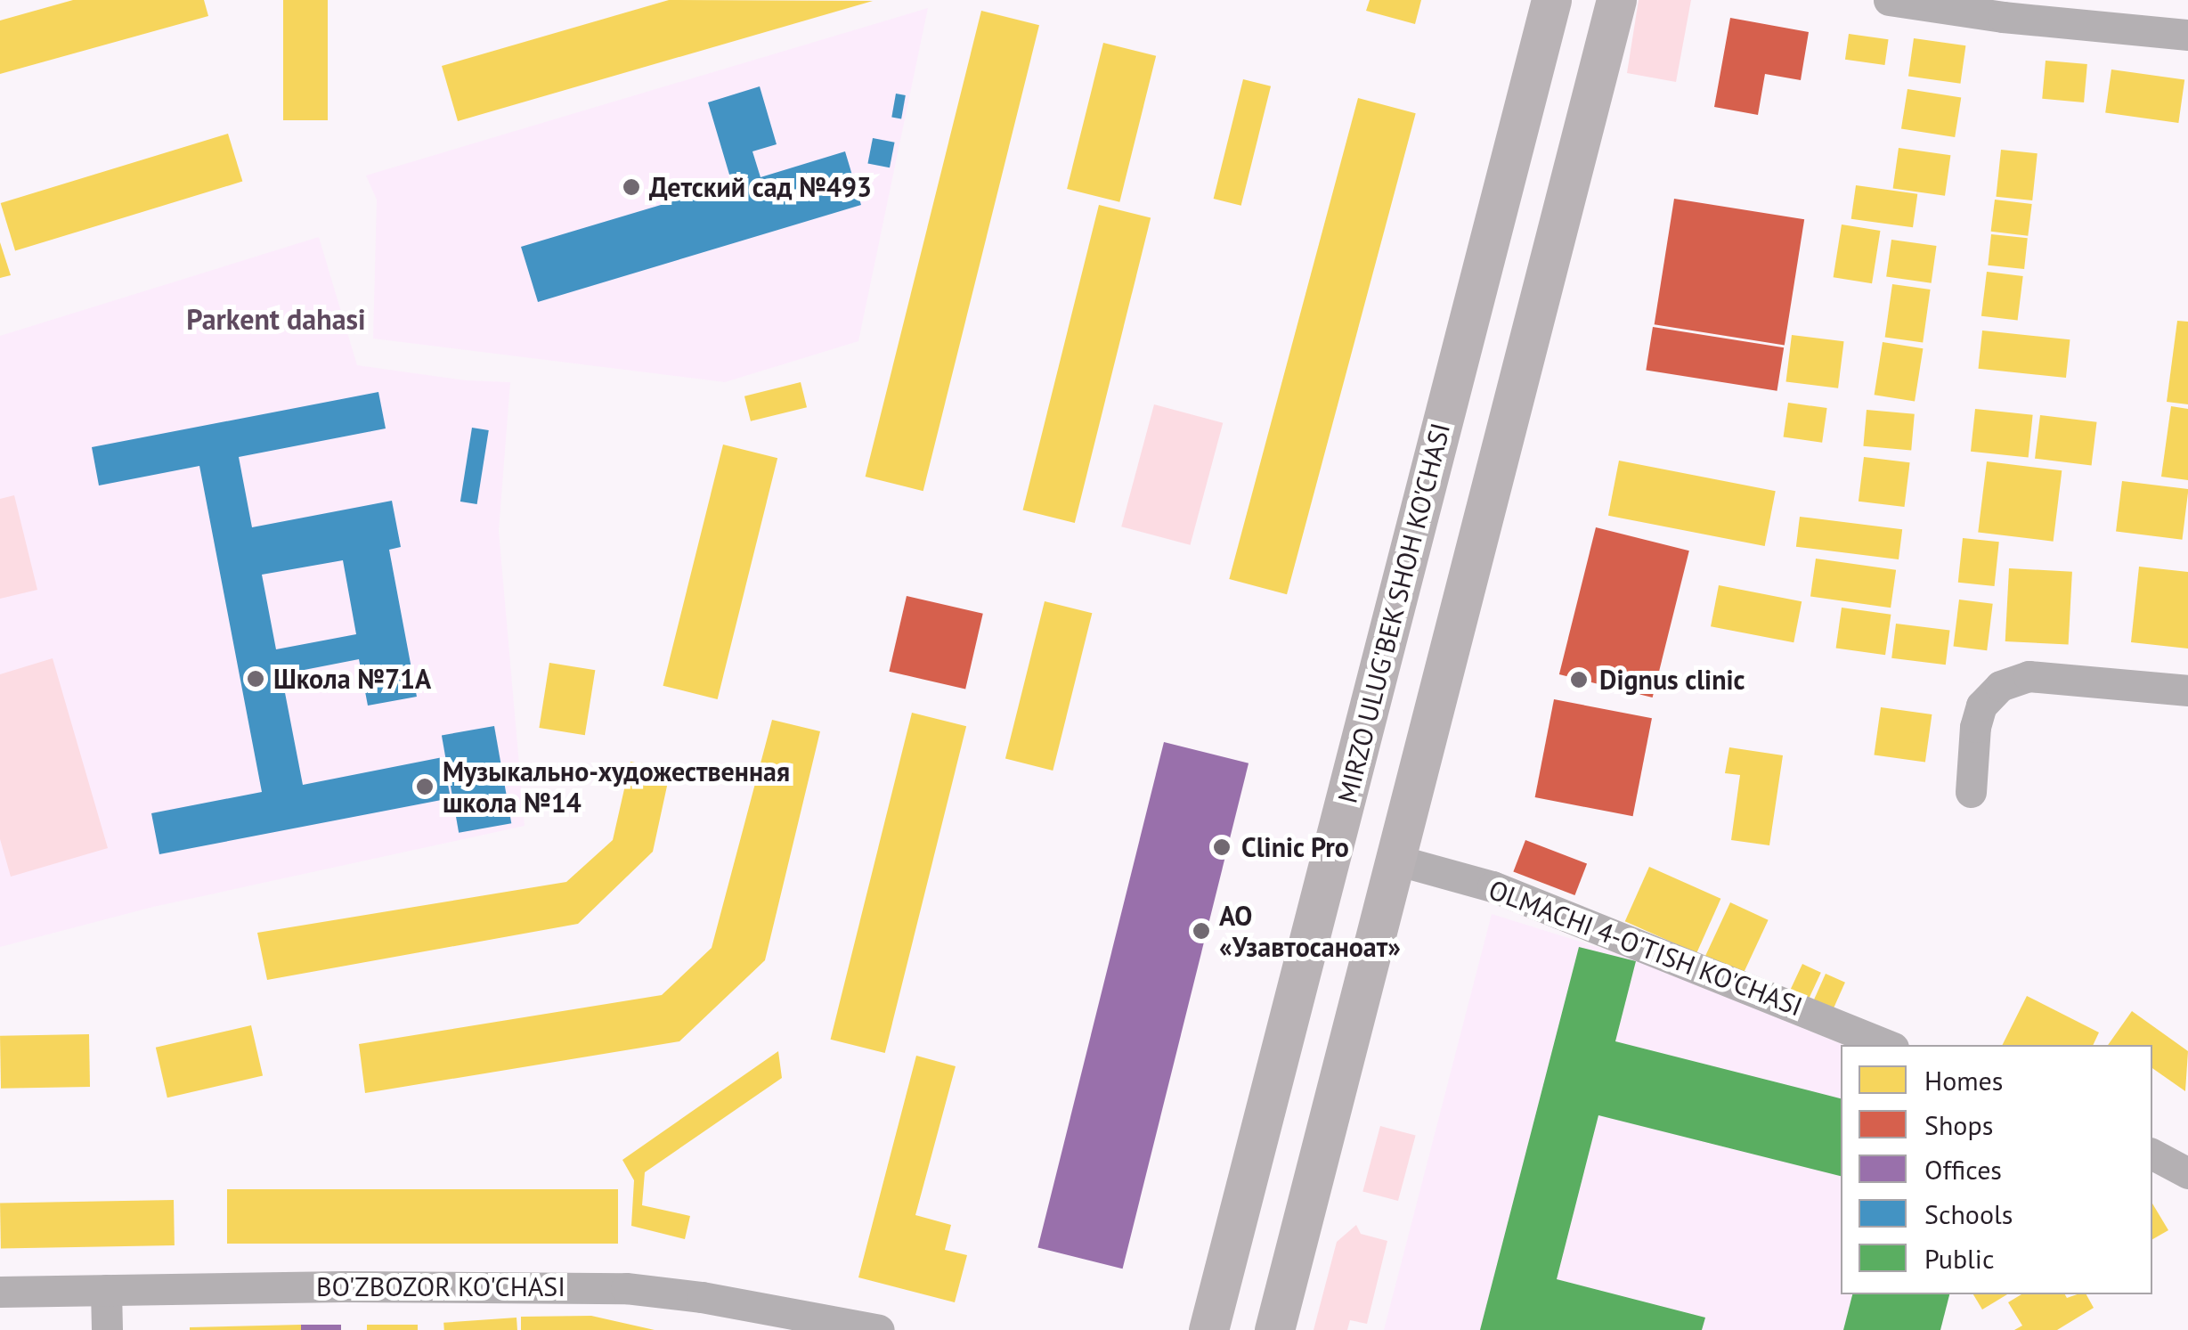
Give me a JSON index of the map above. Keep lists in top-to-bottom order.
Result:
{
  "streets": {
    "main road": ["MIRZO ULUG'BEK SHOH KO'CHASI"],
    "street": ["OLMACHI 4-O'TISH KO'CHASI", "BO'ZBOZOR KO'CHASI"]
  },
  "districts": ["Parkent dahasi"],
  "places": [
    "Детский сад №493",
    "Школа №71А",
    "Dignus clinic",
    "Музыкально-художественная школа №14",
    "Clinic Pro",
    "АО «Узавтосаноат»"
  ],
  "legend": [
    "Homes",
    "Shops",
    "Offices",
    "Schools",
    "Public"
  ]
}
